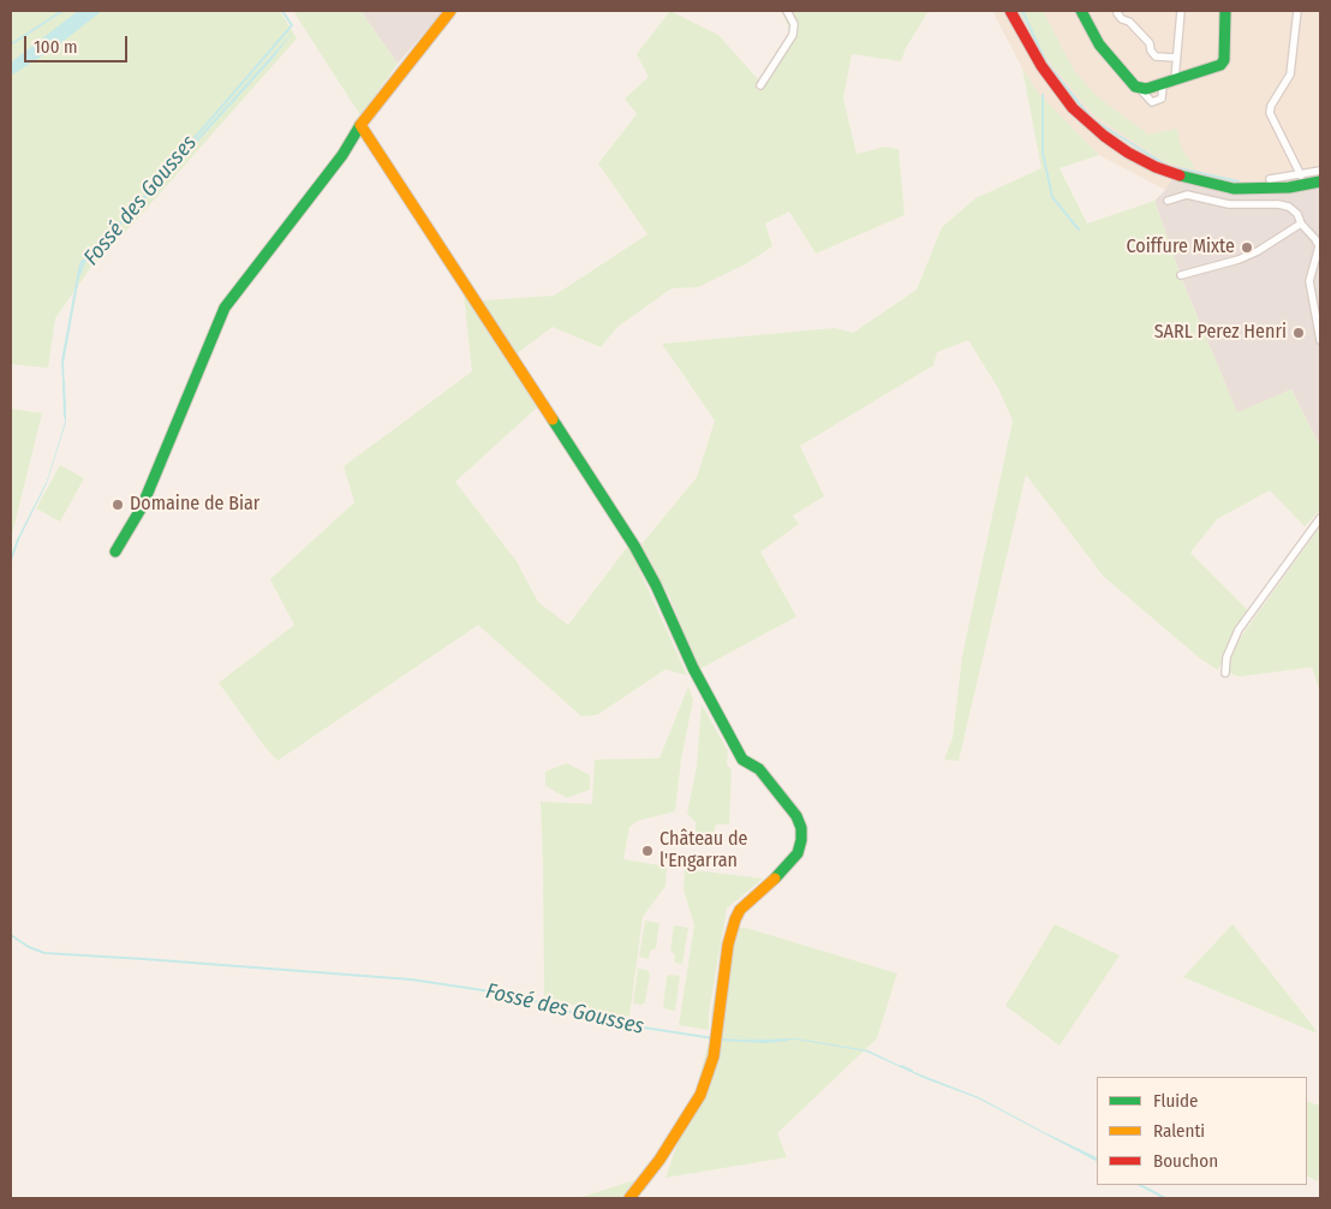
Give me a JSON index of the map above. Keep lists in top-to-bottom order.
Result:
{
  "water": ["Fossé des Gousses"],
  "places": [
    "Coiffure Mixte",
    "SARL Perez Henri",
    "Domaine de Biar",
    "Château de l'Engarran"
  ],
  "legend": ["Fluide", "Ralenti", "Bouchon"],
  "scale_bar": "100 m"
}
